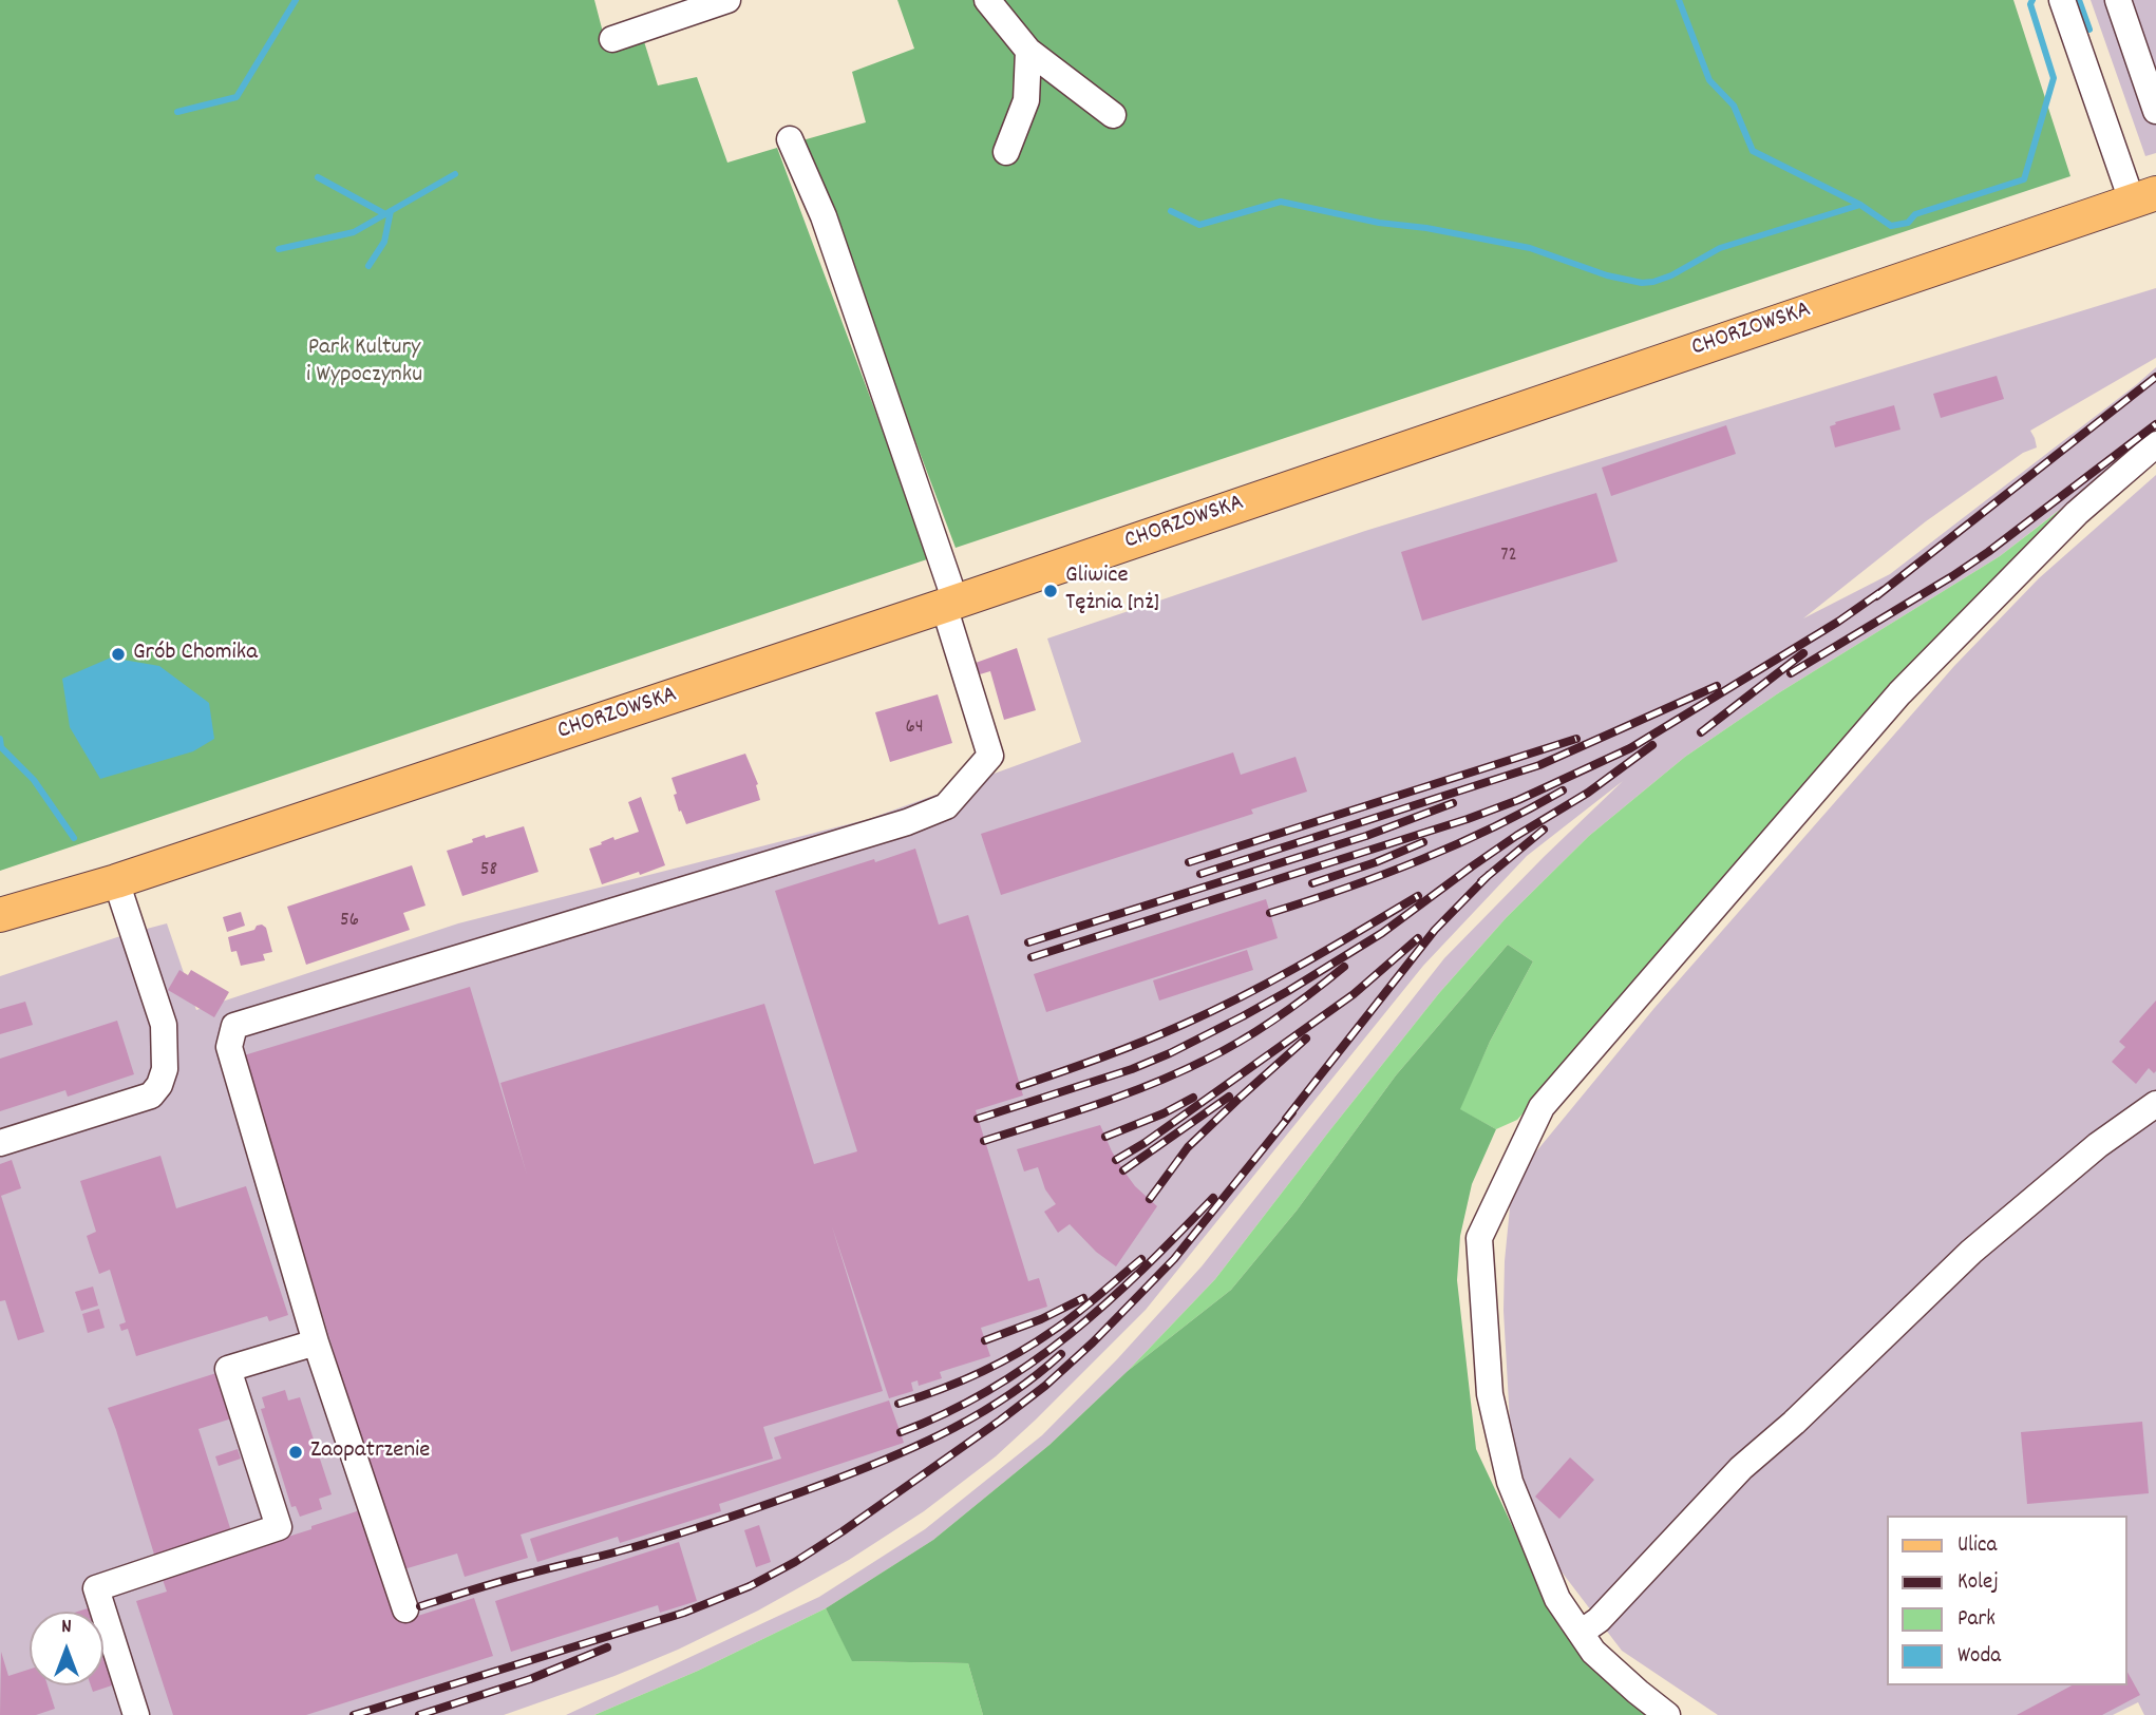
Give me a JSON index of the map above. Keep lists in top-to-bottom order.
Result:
{
  "streets": {
    "main road": ["CHORZOWSKA"]
  },
  "parks": ["Park Kultury i Wypoczynku"],
  "places": ["Gliwice Tężnia [nż]", "Grób Chomika", "Zaopatrzenie"],
  "house_numbers": [
    "72",
    "64",
    "58",
    "56"
  ],
  "legend": [
    "Ulica",
    "Kolej",
    "Park",
    "Woda"
  ],
  "north": "top"
}
